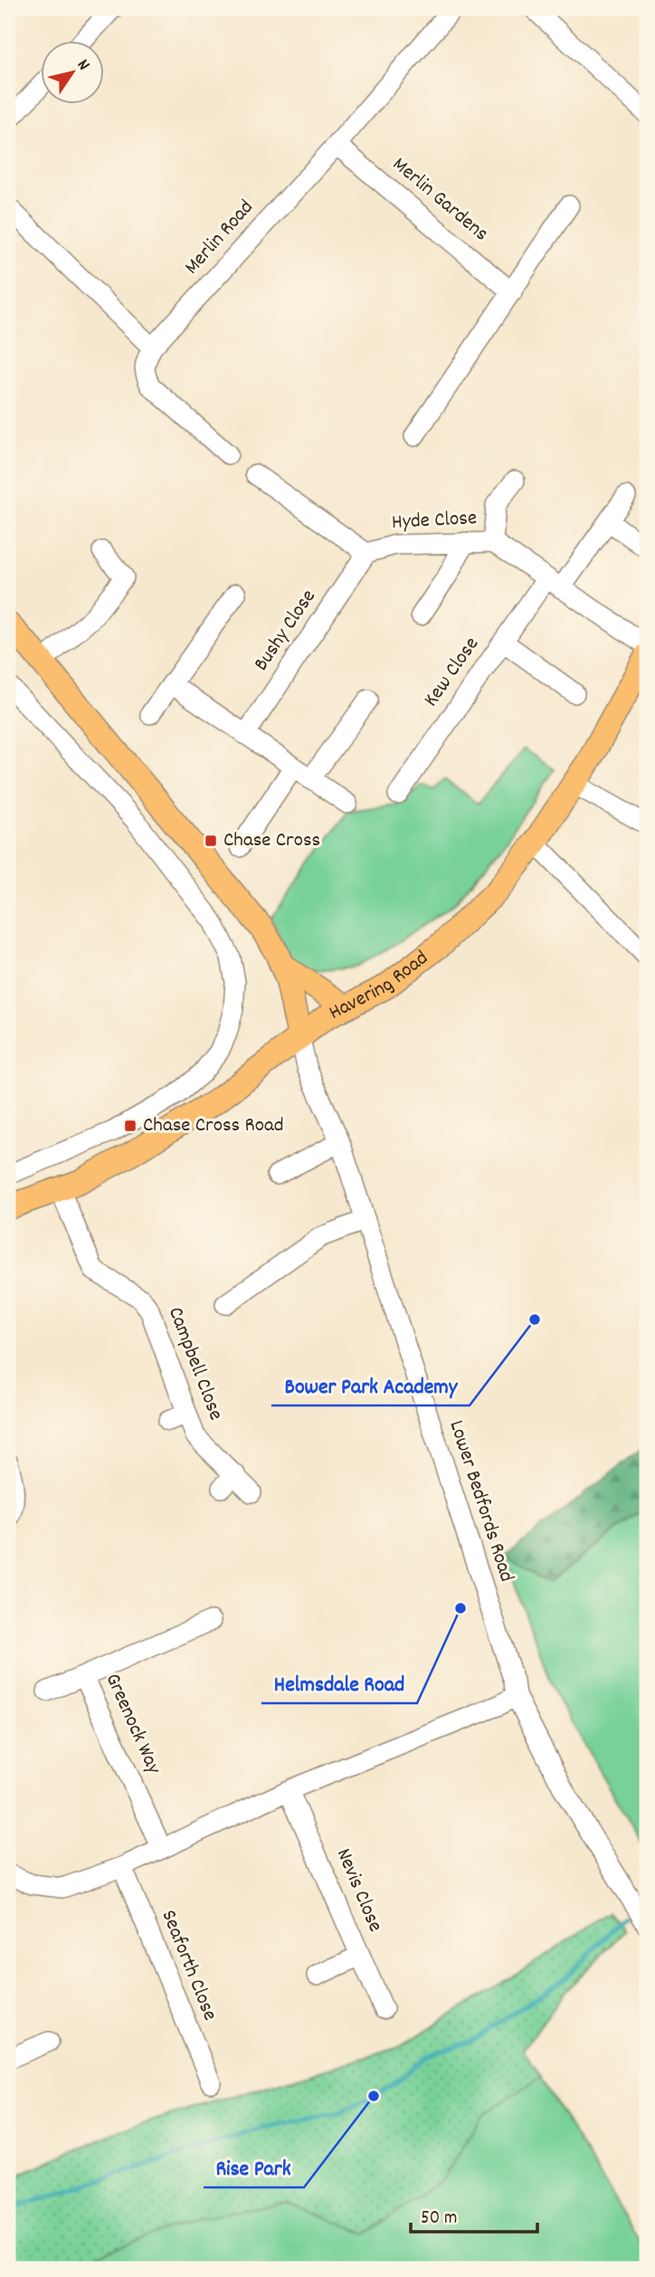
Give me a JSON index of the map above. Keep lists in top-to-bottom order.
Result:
{
  "streets": {
    "main road": ["Havering Road"],
    "street": [
      "Merlin Gardens",
      "Merlin Road",
      "Hyde Close",
      "Bushy Close",
      "Kew Close",
      "Campbell Close",
      "Lower Bedfords Road",
      "Greenock Way",
      "Nevis Close",
      "Seaforth Close"
    ]
  },
  "crossings": [
    ["Merlin Gardens", "Merlin Road"],
    ["Hyde Close", "Bushy Close"],
    ["Hyde Close", "Kew Close"],
    ["Havering Road", "Campbell Close"],
    ["Havering Road", "Lower Bedfords Road"]
  ],
  "places": {
    "transit": ["Chase Cross", "Chase Cross Road"],
    "other": ["Bower Park Academy", "Helmsdale Road", "Rise Park"]
  },
  "scale_bar": "50 m",
  "north": "top right"
}
